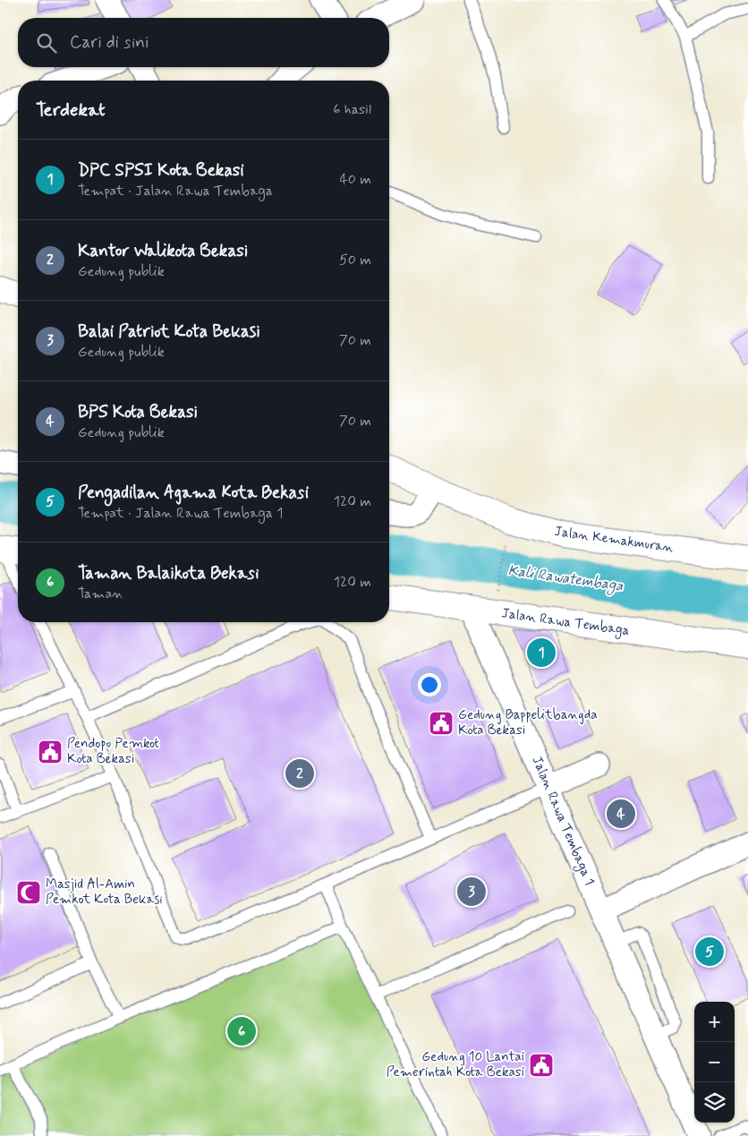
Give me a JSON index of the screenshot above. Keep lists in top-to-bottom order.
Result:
{
  "streets": {
    "street": ["Jalan Kemakmuran", "Jalan Rawa Tembaga", "Jalan Rawa Tembaga 1"]
  },
  "crossings": [
    ["Jalan Rawa Tembaga", "Jalan Rawa Tembaga 1"]
  ],
  "water": ["Kali Rawatembaga"],
  "places": {
    "public building": ["Gedung Bappelitbangda Kota Bekasi", "Pendopo Pemkot Kota Bekasi", "Gedung 10 Lantai Pemerintah Kota Bekasi"],
    "mosque": ["Masjid Al-Amin Pemkot Kota Bekasi"]
  },
  "page": {
    "search": "Cari di sini",
    "heading": ["Terdekat", "6 hasil"],
    "list": [
      {
        "mark": "1",
        "name": "DPC SPSI Kota Bekasi",
        "note": "Tempat · Jalan Rawa Tembaga",
        "value": "40 m"
      },
      {
        "mark": "2",
        "name": "Kantor Walikota Bekasi",
        "note": "Gedung publik",
        "value": "50 m"
      },
      {
        "mark": "3",
        "name": "Balai Patriot Kota Bekasi",
        "note": "Gedung publik",
        "value": "70 m"
      },
      {
        "mark": "4",
        "name": "BPS Kota Bekasi",
        "note": "Gedung publik",
        "value": "70 m"
      },
      {
        "mark": "5",
        "name": "Pengadilan Agama Kota Bekasi",
        "note": "Tempat · Jalan Rawa Tembaga 1",
        "value": "120 m"
      },
      {
        "mark": "6",
        "name": "Taman Balaikota Bekasi",
        "note": "Taman",
        "value": "120 m"
      }
    ],
    "pins": [
      "1",
      "2",
      "4",
      "3",
      "5",
      "6"
    ],
    "map_buttons": ["+", "−"]
  }
}
